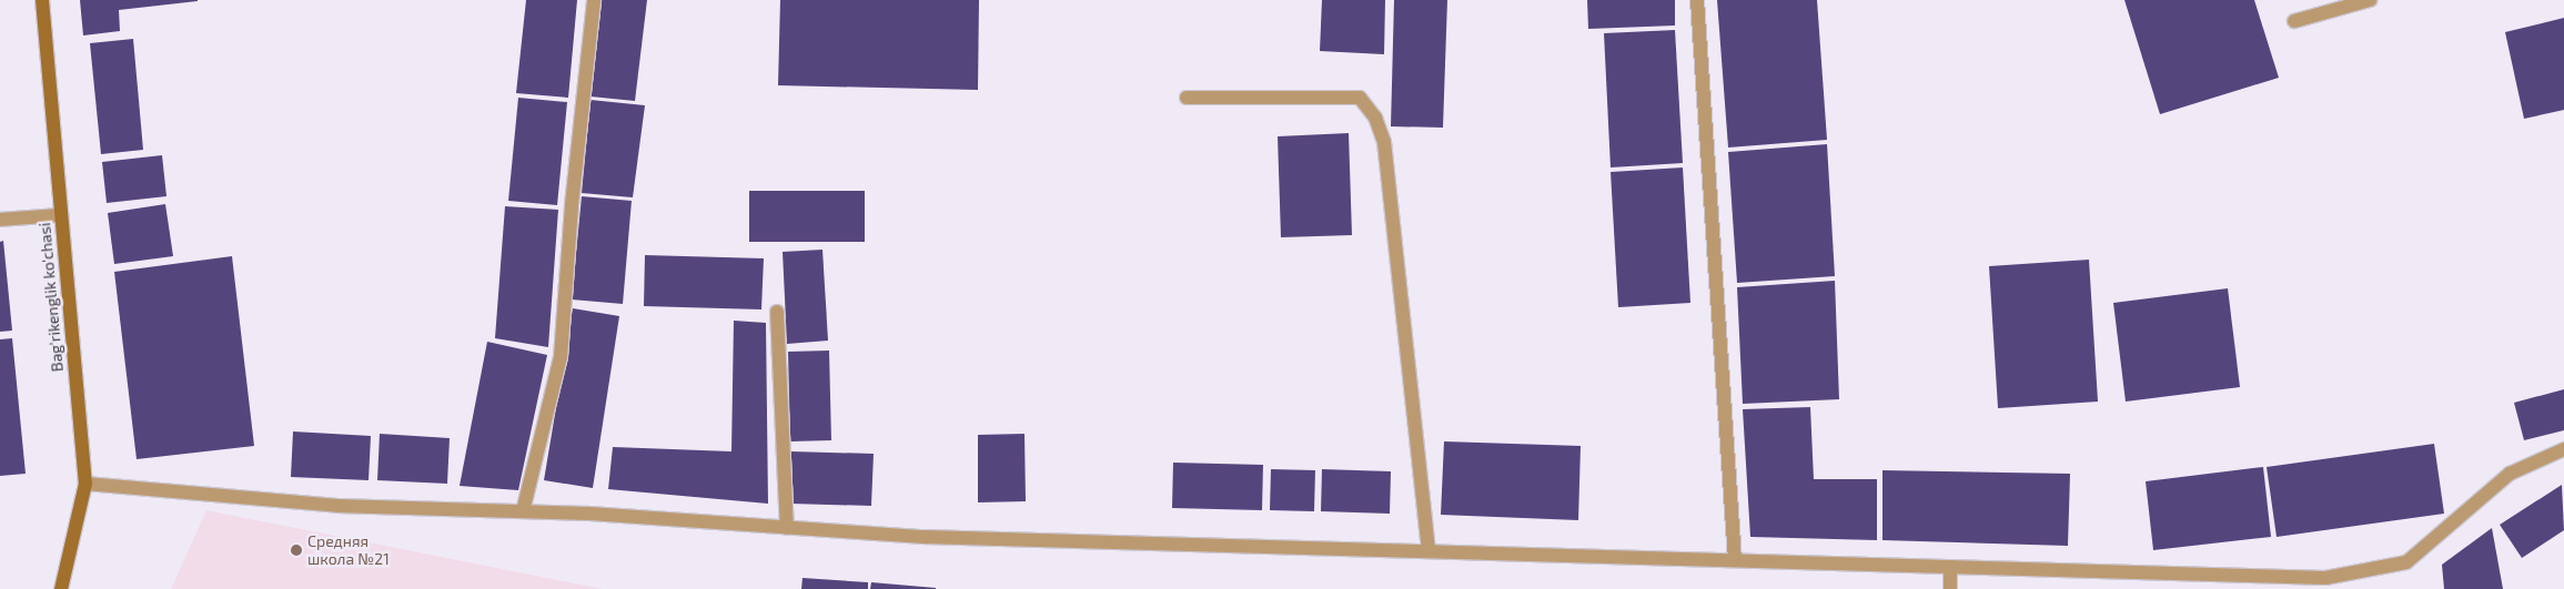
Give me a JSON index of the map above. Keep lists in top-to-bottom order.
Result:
{
  "streets": {
    "main road": ["Bag'rikenglik ko'chasi"]
  },
  "places": ["Средняя школа №21"]
}
